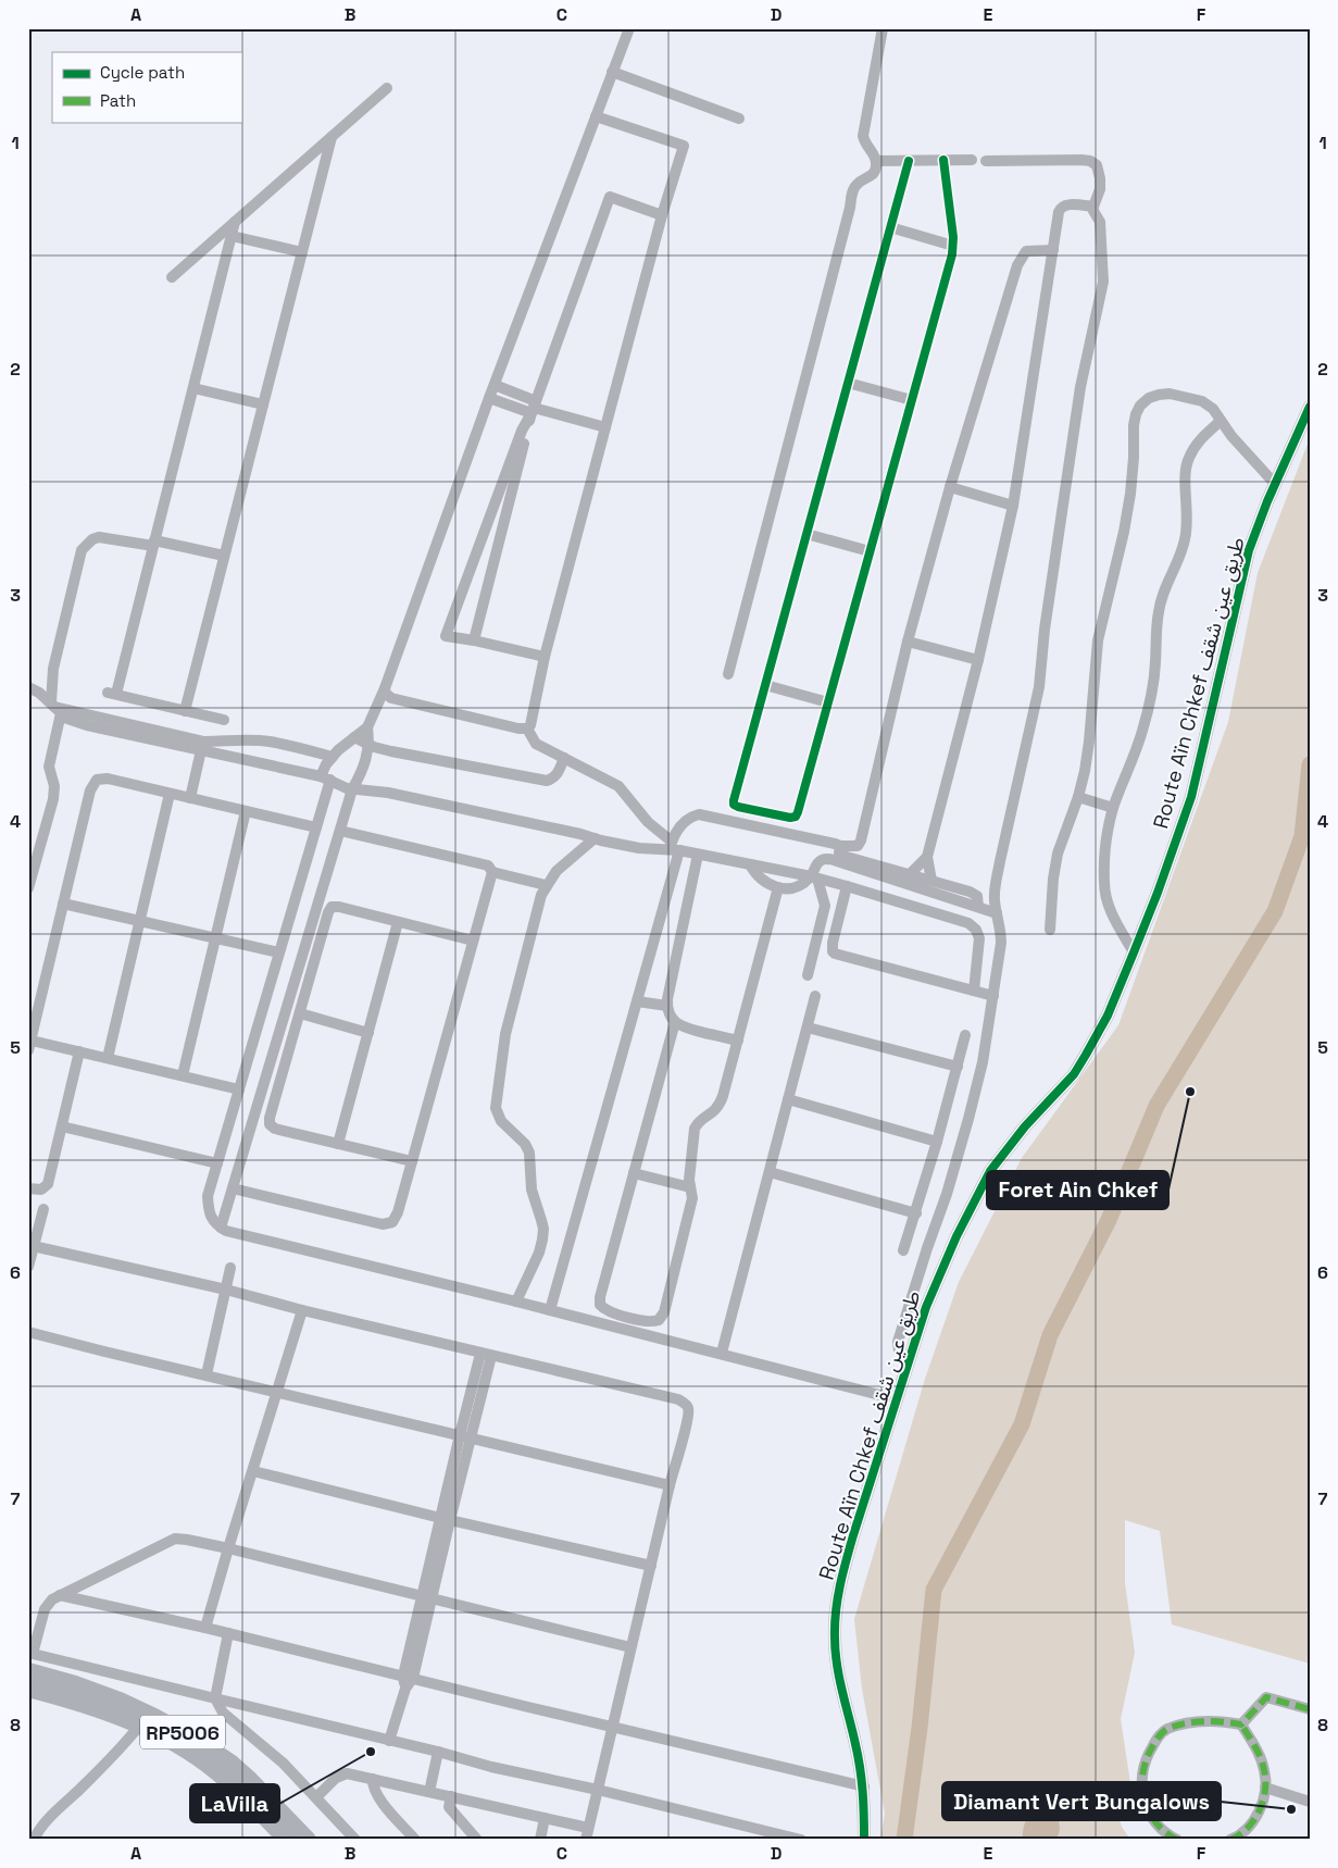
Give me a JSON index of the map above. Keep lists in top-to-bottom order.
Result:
{
  "streets": {
    "highway": ["RP5006"],
    "street": ["Route Aïn Chkef طريق عين شقف"]
  },
  "places": ["Foret Ain Chkef", "LaVilla", "Diamant Vert Bungalows"],
  "legend": ["Cycle path", "Path"],
  "grid": {
    "columns": [
      "A",
      "B",
      "C",
      "D",
      "E",
      "F"
    ],
    "rows": [
      "1",
      "2",
      "3",
      "4",
      "5",
      "6",
      "7",
      "8"
    ]
  }
}
